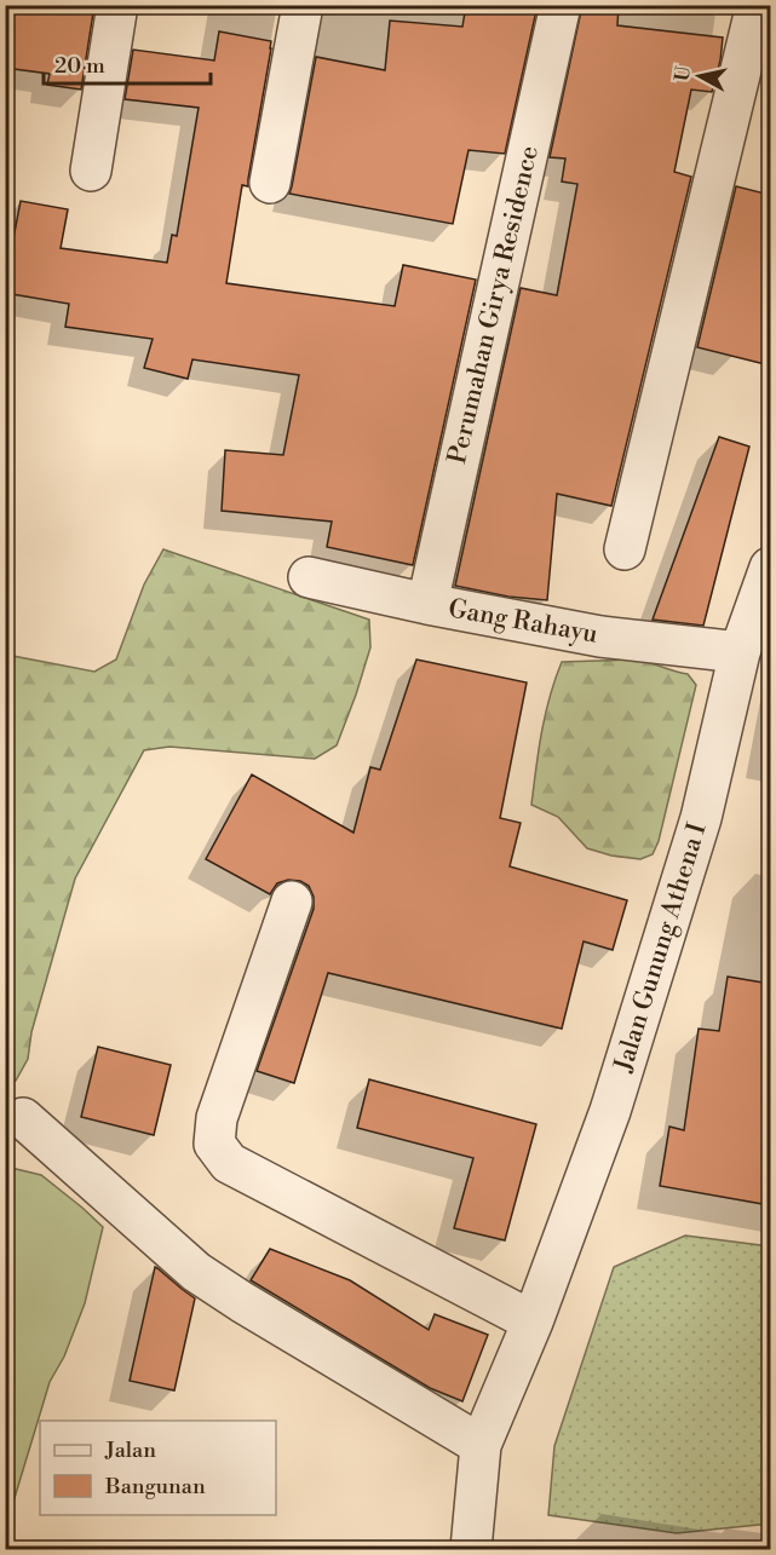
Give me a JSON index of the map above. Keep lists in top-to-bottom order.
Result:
{
  "streets": {
    "street": ["Perumahan Girya Residence", "Gang Rahayu", "Jalan Gunung Athena I"]
  },
  "crossings": [
    ["Perumahan Girya Residence", "Gang Rahayu"],
    ["Gang Rahayu", "Jalan Gunung Athena I"]
  ],
  "legend": ["Jalan", "Bangunan"],
  "scale_bar": "20 m",
  "north": "left"
}
